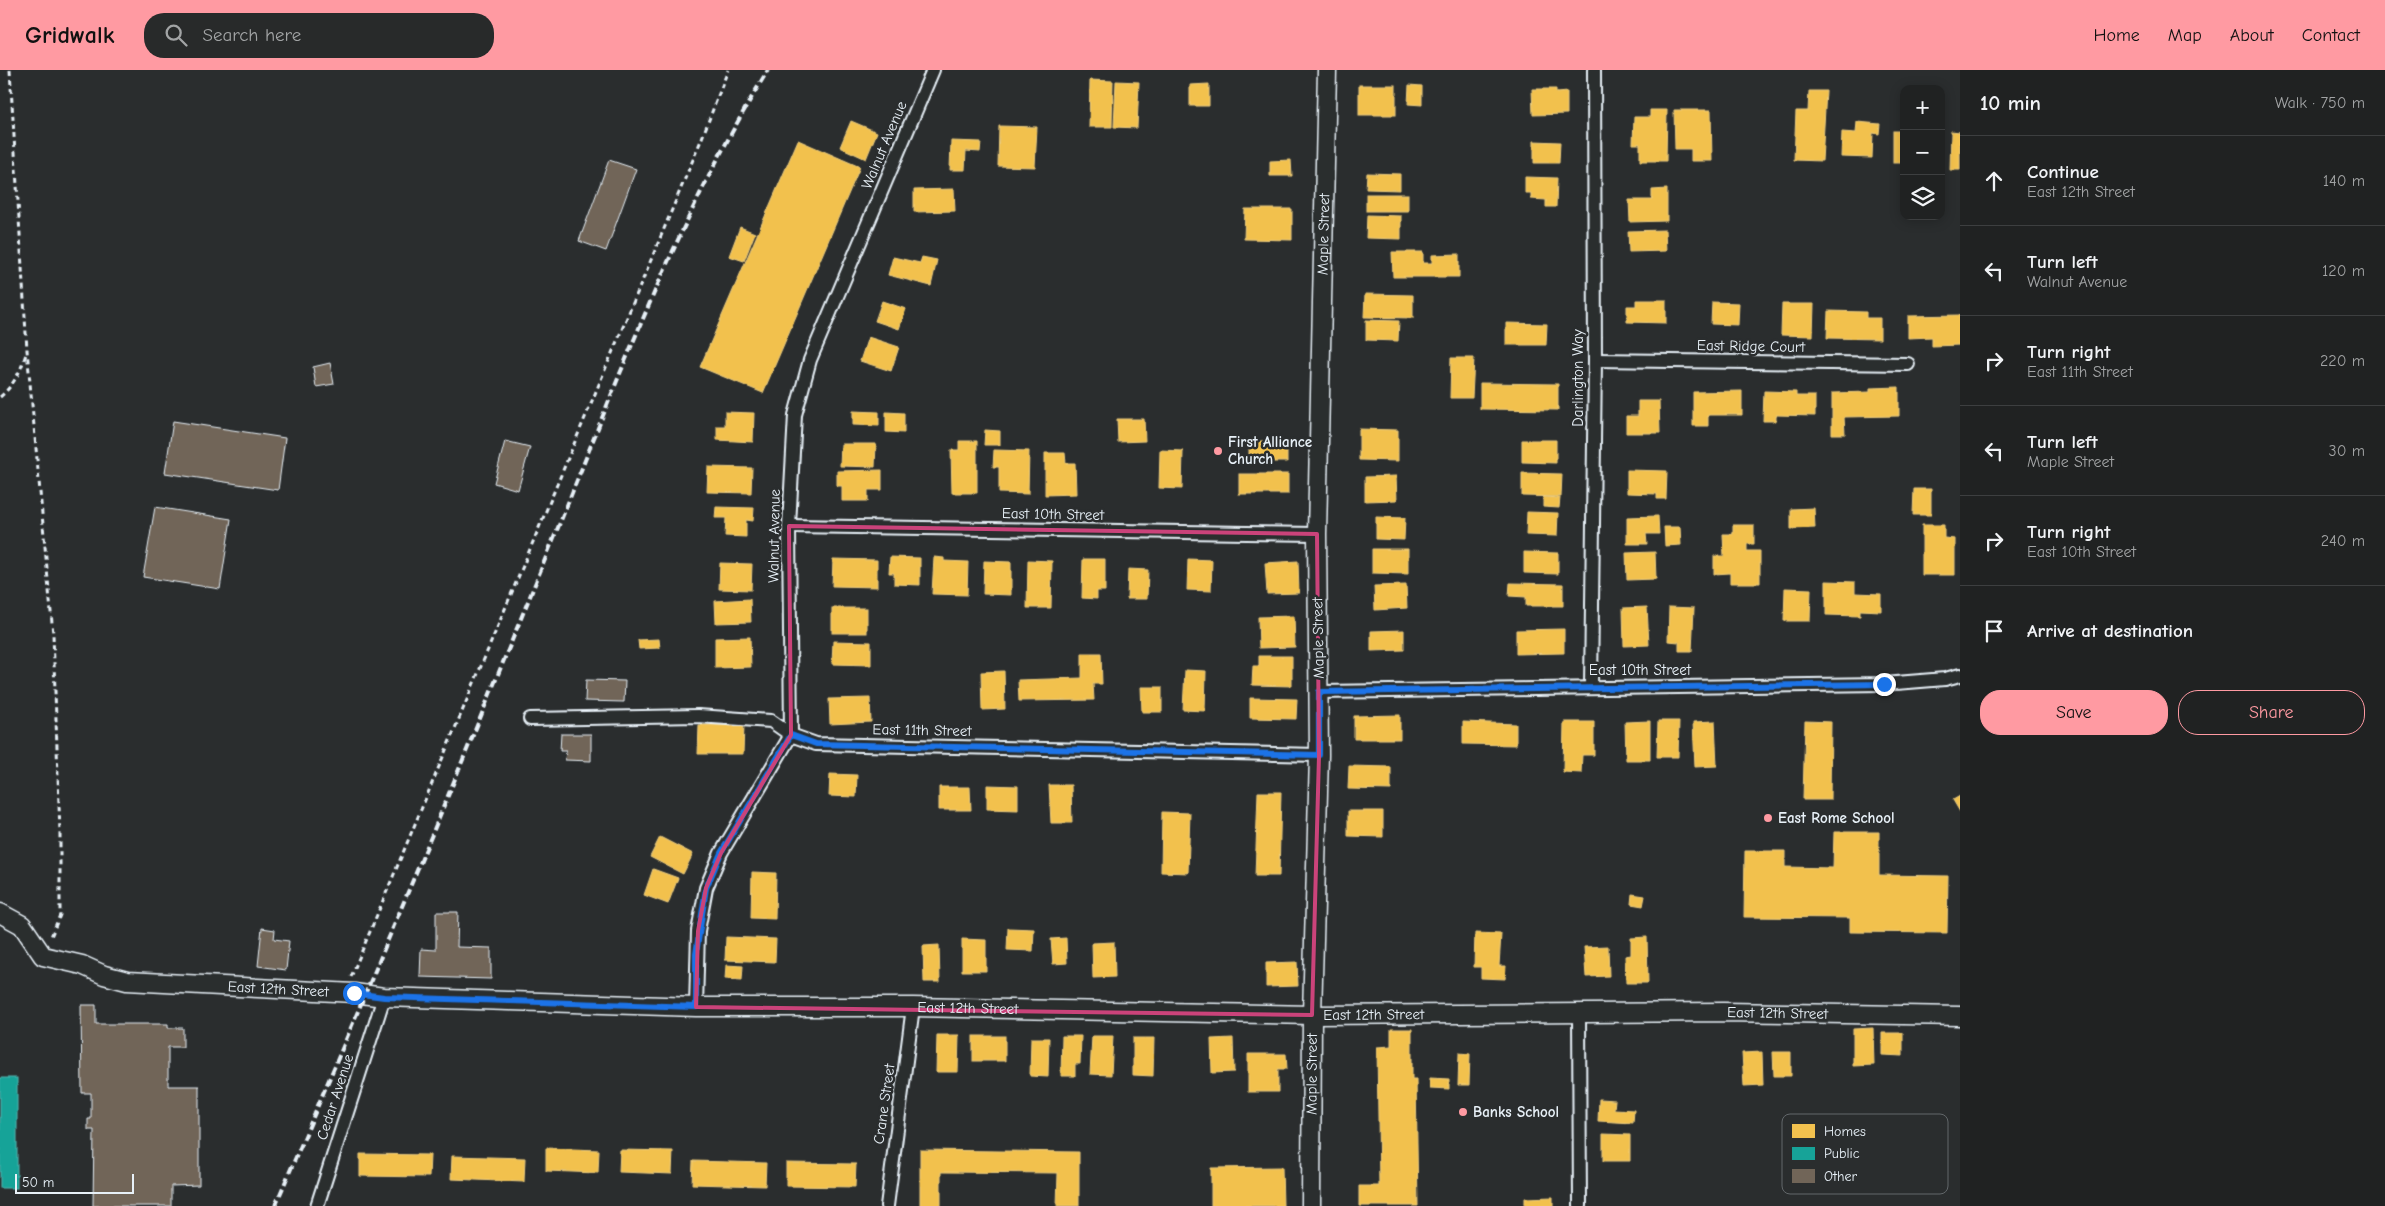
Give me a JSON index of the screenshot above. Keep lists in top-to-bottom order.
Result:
{
  "streets": {
    "main road": ["Maple Street", "East 12th Street"],
    "street": [
      "Walnut Avenue",
      "East Ridge Court",
      "Darlington Way",
      "East 10th Street",
      "East 11th Street",
      "Cedar Avenue",
      "Crane Street"
    ]
  },
  "crossings": [
    ["Walnut Avenue", "East 10th Street"],
    ["Walnut Avenue", "East 11th Street"],
    ["Maple Street", "East 10th Street"],
    ["Maple Street", "East 11th Street"],
    ["Maple Street", "East 12th Street"],
    ["East Ridge Court", "Darlington Way"],
    ["Darlington Way", "East 10th Street"],
    ["East 12th Street", "Cedar Avenue"],
    ["East 12th Street", "Crane Street"]
  ],
  "places": ["First Alliance Church", "East Rome School", "Banks School"],
  "legend": ["Homes", "Public", "Other"],
  "scale_bar": "50 m",
  "page": {
    "header": "Gridwalk",
    "search": "Search here",
    "nav": [
      "Home",
      "Map",
      "About",
      "Contact"
    ],
    "heading": ["10 min", "Walk · 750 m"],
    "map_buttons": ["+", "−"],
    "list": [
      ["Continue", "East 12th Street", "140 m"],
      ["Turn left", "Walnut Avenue", "120 m"],
      ["Turn right", "East 11th Street", "220 m"],
      ["Turn left", "Maple Street", "30 m"],
      ["Turn right", "East 10th Street", "240 m"],
      "Arrive at destination"
    ],
    "buttons": ["Save", "Share"],
    "scale": "50 m"
  }
}
